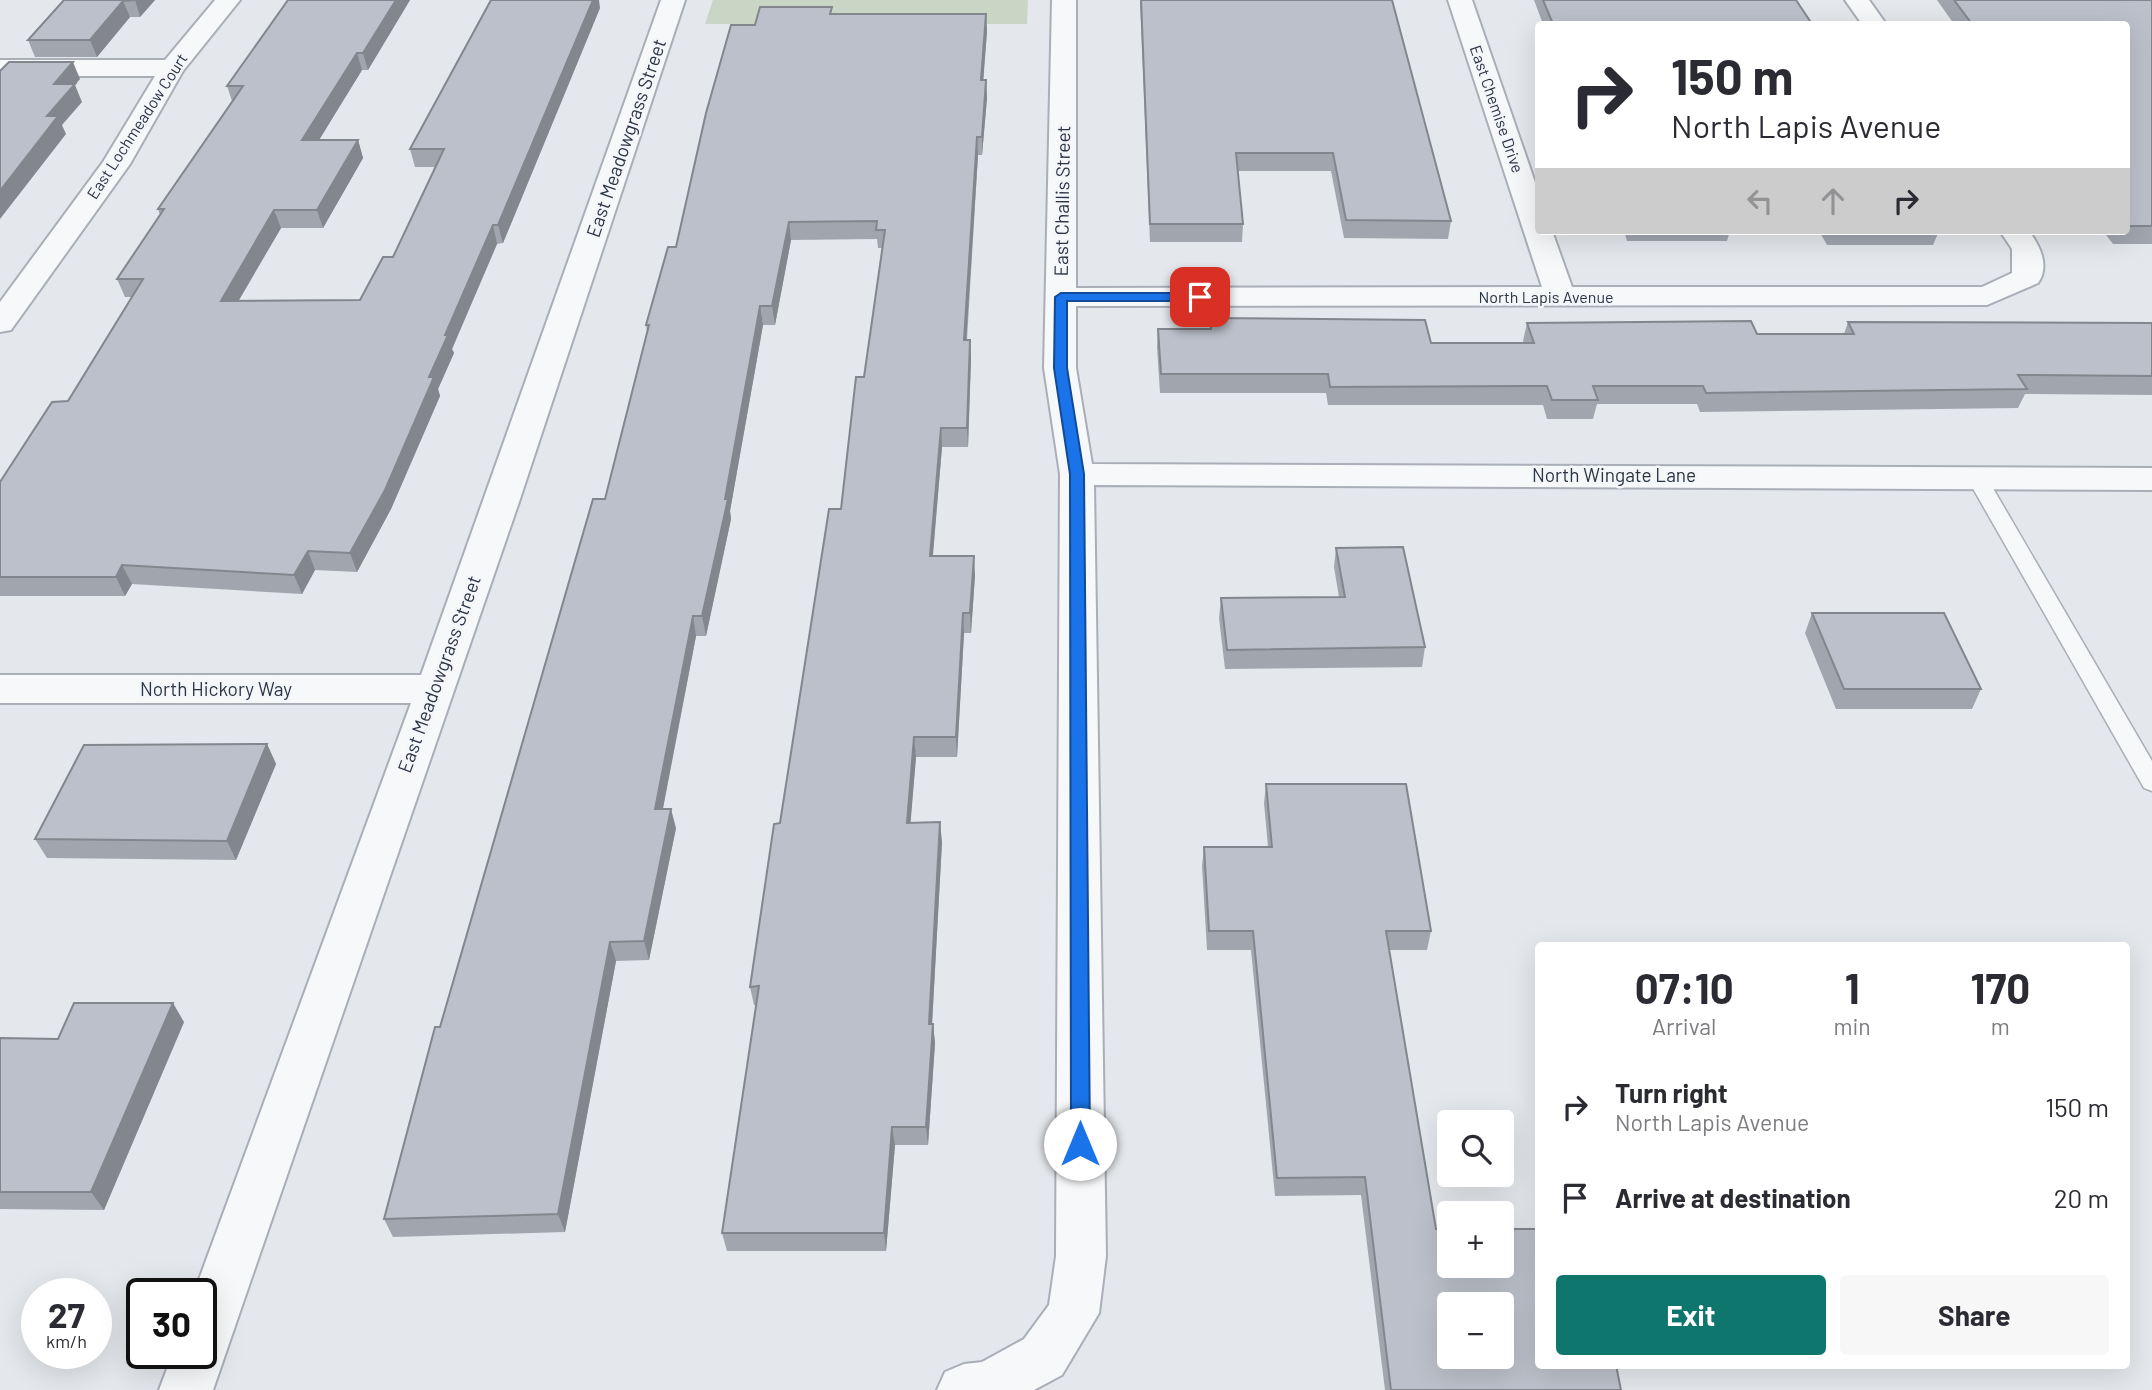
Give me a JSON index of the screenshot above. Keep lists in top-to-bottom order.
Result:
{
  "streets": {
    "street": [
      "East Chemise Drive",
      "East Lochmeadow Court",
      "East Meadowgrass Street",
      "East Challis Street",
      "North Lapis Avenue",
      "North Wingate Lane",
      "North Hickory Way"
    ]
  },
  "crossings": [
    ["East Chemise Drive", "North Lapis Avenue"],
    ["East Meadowgrass Street", "North Hickory Way"],
    ["East Challis Street", "North Lapis Avenue"],
    ["East Challis Street", "North Wingate Lane"]
  ],
  "page": {
    "turn": ["150 m", "North Lapis Avenue"],
    "eta": [
      "07:10",
      "Arrival",
      "1",
      "min",
      "170",
      "m"
    ],
    "list": [
      {
        "name": "Turn right",
        "note": "North Lapis Avenue",
        "value": "150 m"
      },
      {
        "name": "Arrive at destination",
        "value": "20 m"
      }
    ],
    "map_buttons": ["+", "−"],
    "buttons": ["Exit", "Share"],
    "speed": "27 km/h",
    "limit": "30"
  }
}
